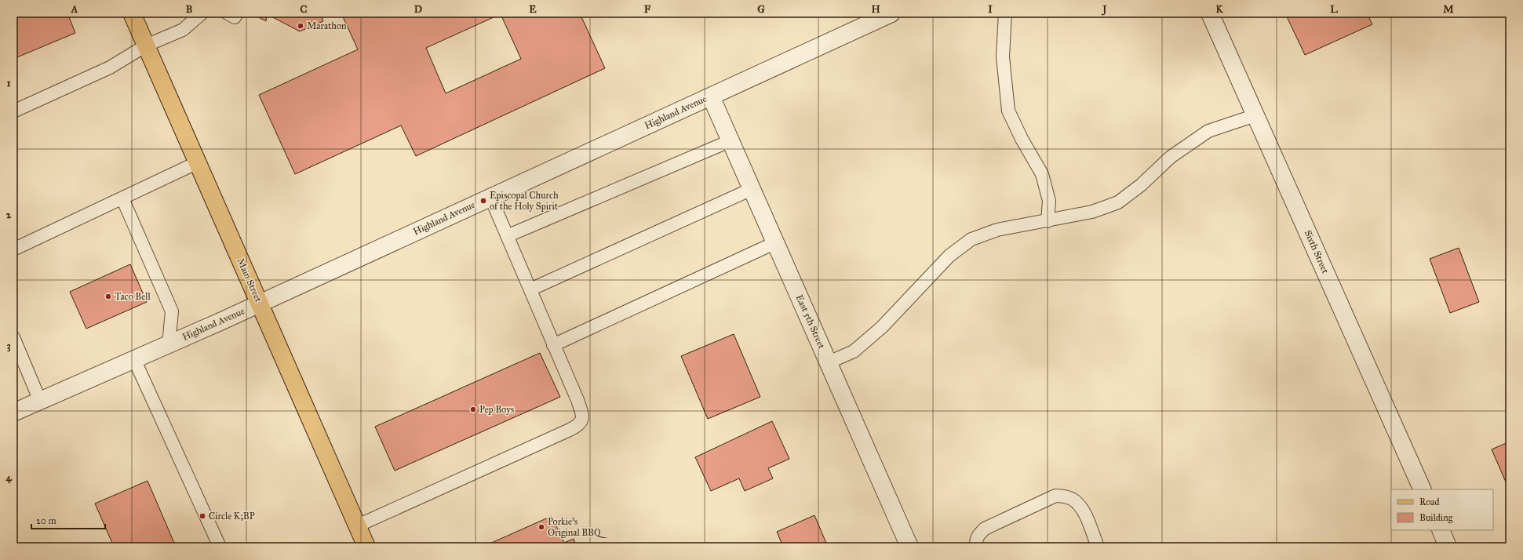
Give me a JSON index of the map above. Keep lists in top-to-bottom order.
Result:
{
  "streets": {
    "main road": ["Main Street"],
    "street": ["Highland Avenue", "Sixth Street", "East 5th Street"]
  },
  "crossings": [
    ["Highland Avenue", "Main Street"],
    ["Highland Avenue", "East 5th Street"]
  ],
  "places": [
    "Marathon",
    "Episcopal Church of the Holy Spirit",
    "Taco Bell",
    "Pep Boys",
    "Circle K;BP",
    "Porkie's Original BBQ"
  ],
  "legend": ["Road", "Building"],
  "scale_bar": "20 m",
  "grid": {
    "columns": [
      "A",
      "B",
      "C",
      "D",
      "E",
      "F",
      "G",
      "H",
      "I",
      "J",
      "K",
      "L",
      "M"
    ],
    "rows": [
      "1",
      "2",
      "3",
      "4"
    ]
  }
}
